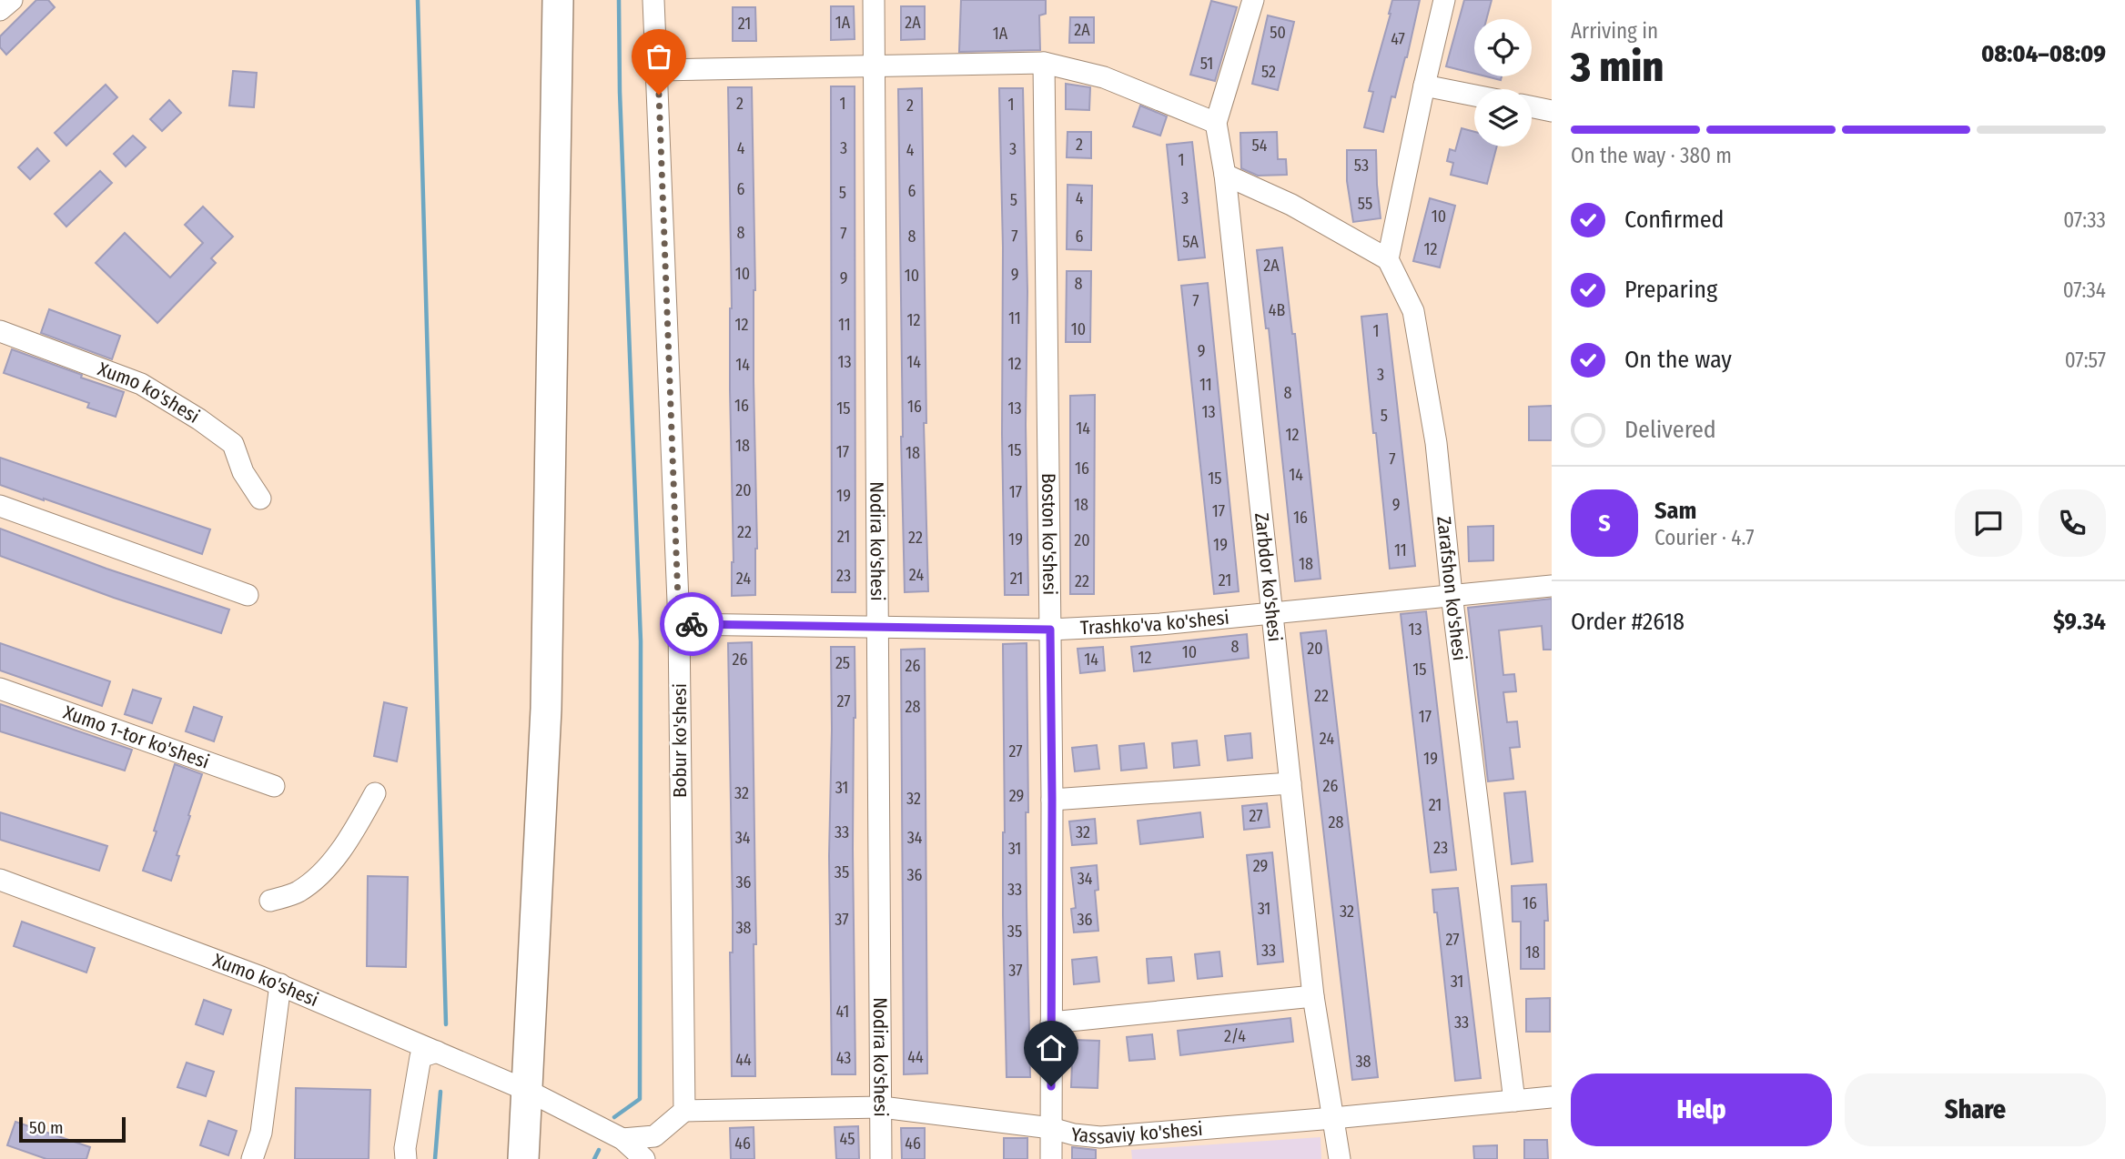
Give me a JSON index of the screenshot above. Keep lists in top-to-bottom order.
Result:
{
  "streets": {
    "street": [
      "Xumo ko'shesi",
      "Boston ko'shesi",
      "Nodira ko'shesi",
      "Zarbdor ko'shesi",
      "Zarafshon ko'shesi",
      "Trashko'va ko'shesi",
      "Xumo 1-tor ko'shesi",
      "Bobur ko'shesi",
      "Yassaviy ko'shesi"
    ]
  },
  "crossings": [
    ["Boston ko'shesi", "Trashko'va ko'shesi"],
    ["Boston ko'shesi", "Yassaviy ko'shesi"],
    ["Nodira ko'shesi", "Trashko'va ko'shesi"],
    ["Nodira ko'shesi", "Yassaviy ko'shesi"],
    ["Zarbdor ko'shesi", "Trashko'va ko'shesi"],
    ["Zarbdor ko'shesi", "Yassaviy ko'shesi"],
    ["Zarafshon ko'shesi", "Trashko'va ko'shesi"],
    ["Zarafshon ko'shesi", "Yassaviy ko'shesi"],
    ["Trashko'va ko'shesi", "Bobur ko'shesi"],
    ["Bobur ko'shesi", "Yassaviy ko'shesi"]
  ],
  "house_numbers": [
    "1A",
    "2A",
    "21",
    "2A",
    "50",
    "1A",
    "47",
    "51",
    "52",
    "2",
    "1",
    "1",
    "2",
    "2",
    "54",
    "4",
    "3",
    "3",
    "4",
    "1",
    "53",
    "6",
    "6",
    "5",
    "4",
    "3",
    "5",
    "55",
    "10",
    "8",
    "7",
    "8",
    "7",
    "6",
    "5A",
    "12",
    "2A",
    "10",
    "9",
    "10",
    "9",
    "8",
    "7",
    "4B",
    "11",
    "12",
    "12",
    "11",
    "10",
    "1",
    "9",
    "13",
    "14",
    "12",
    "14",
    "3",
    "11",
    "8",
    "16",
    "16",
    "15",
    "13",
    "13",
    "5",
    "14",
    "12",
    "18",
    "15",
    "17",
    "18",
    "7",
    "16",
    "14",
    "15",
    "20",
    "17",
    "19",
    "18",
    "9",
    "17",
    "16",
    "22",
    "21",
    "22",
    "19",
    "20",
    "19",
    "11",
    "18",
    "24",
    "23",
    "24",
    "21",
    "21",
    "22",
    "13",
    "8",
    "20",
    "10",
    "12",
    "26",
    "14",
    "25",
    "26",
    "15",
    "22",
    "27",
    "28",
    "17",
    "24",
    "27",
    "19",
    "26",
    "31",
    "32",
    "29",
    "32",
    "21",
    "27",
    "28",
    "33",
    "32",
    "34",
    "34",
    "23",
    "31",
    "29",
    "35",
    "36",
    "34",
    "36",
    "33",
    "16",
    "31",
    "32",
    "37",
    "36",
    "38",
    "35",
    "27",
    "33",
    "18",
    "37",
    "31",
    "41",
    "33",
    "2/4",
    "44",
    "43",
    "44",
    "38",
    "45",
    "46",
    "46"
  ],
  "scale_bar": "50 m",
  "page": {
    "heading": ["3 min", "Arriving in", "08:04–08:09"],
    "panel": [
      "Sam",
      "Courier · 4.7",
      "Order #2618",
      "$9.34"
    ],
    "bar": "On the way · 380 m",
    "list": [
      ["Confirmed", "07:33"],
      ["Preparing", "07:34"],
      ["On the way", "07:57"],
      "Delivered"
    ],
    "round": "S",
    "buttons": ["Help", "Share"],
    "scale": "50 m"
  }
}
